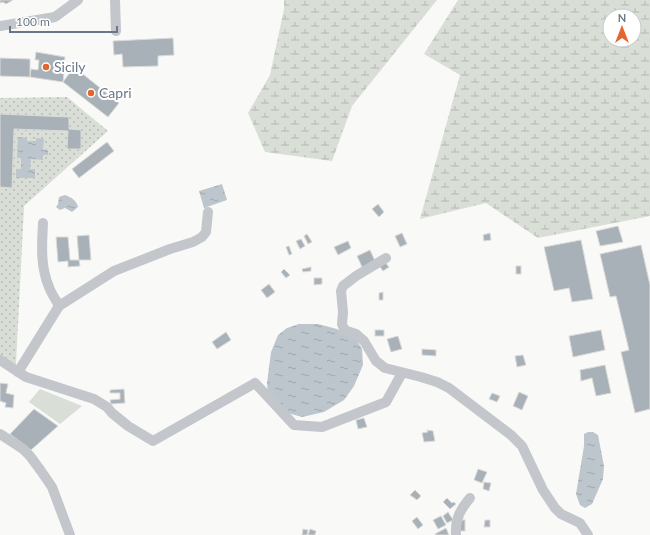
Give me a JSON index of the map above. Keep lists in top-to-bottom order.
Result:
{
  "places": ["Sicily", "Capri"],
  "scale_bar": "100 m",
  "north": "top"
}
